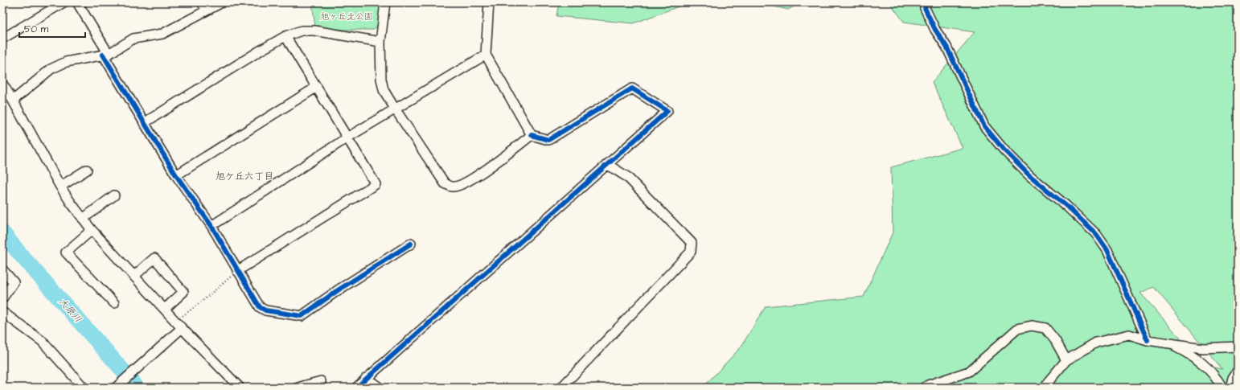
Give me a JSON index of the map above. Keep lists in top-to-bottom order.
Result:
{
  "districts": ["旭ケ丘六丁目"],
  "water": ["大原川"],
  "parks": ["旭ヶ丘北公園"],
  "scale_bar": "50 m"
}
